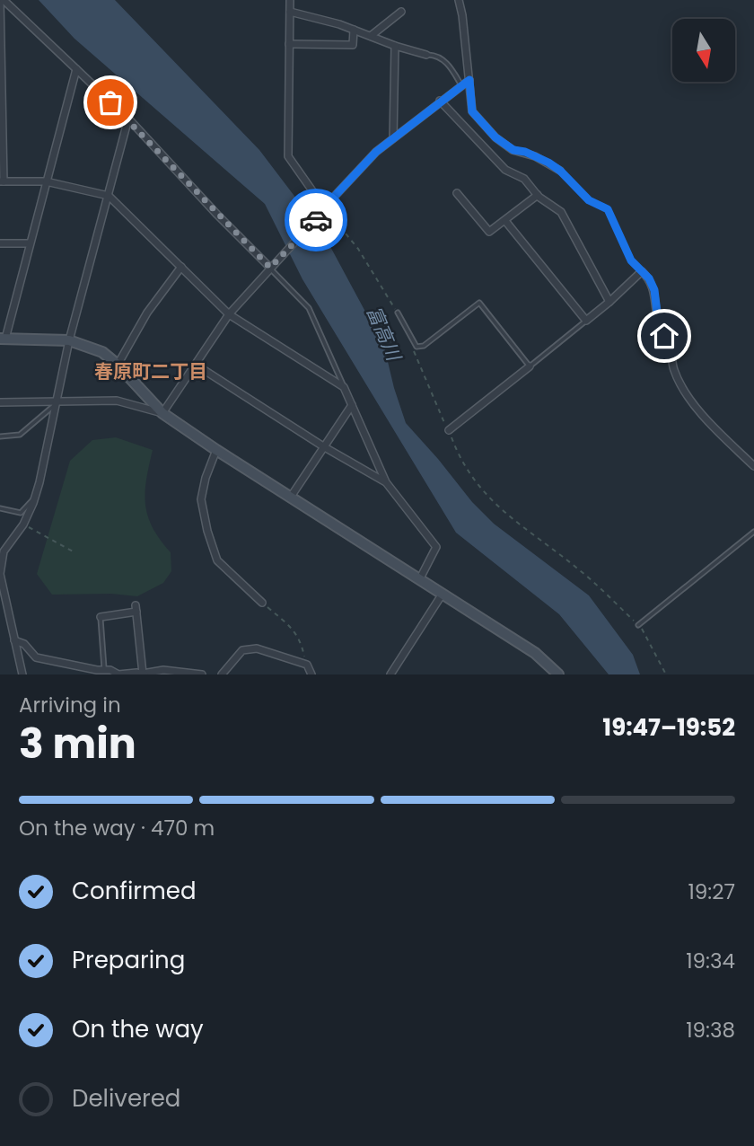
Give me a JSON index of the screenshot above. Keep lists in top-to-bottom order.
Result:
{
  "districts": ["春原町二丁目"],
  "water": ["富高川"],
  "north": "bottom",
  "page": {
    "heading": ["3 min", "Arriving in", "19:47–19:52"],
    "bar": "On the way · 470 m",
    "list": [
      ["Confirmed", "19:27"],
      ["Preparing", "19:34"],
      ["On the way", "19:38"],
      "Delivered"
    ]
  }
}
